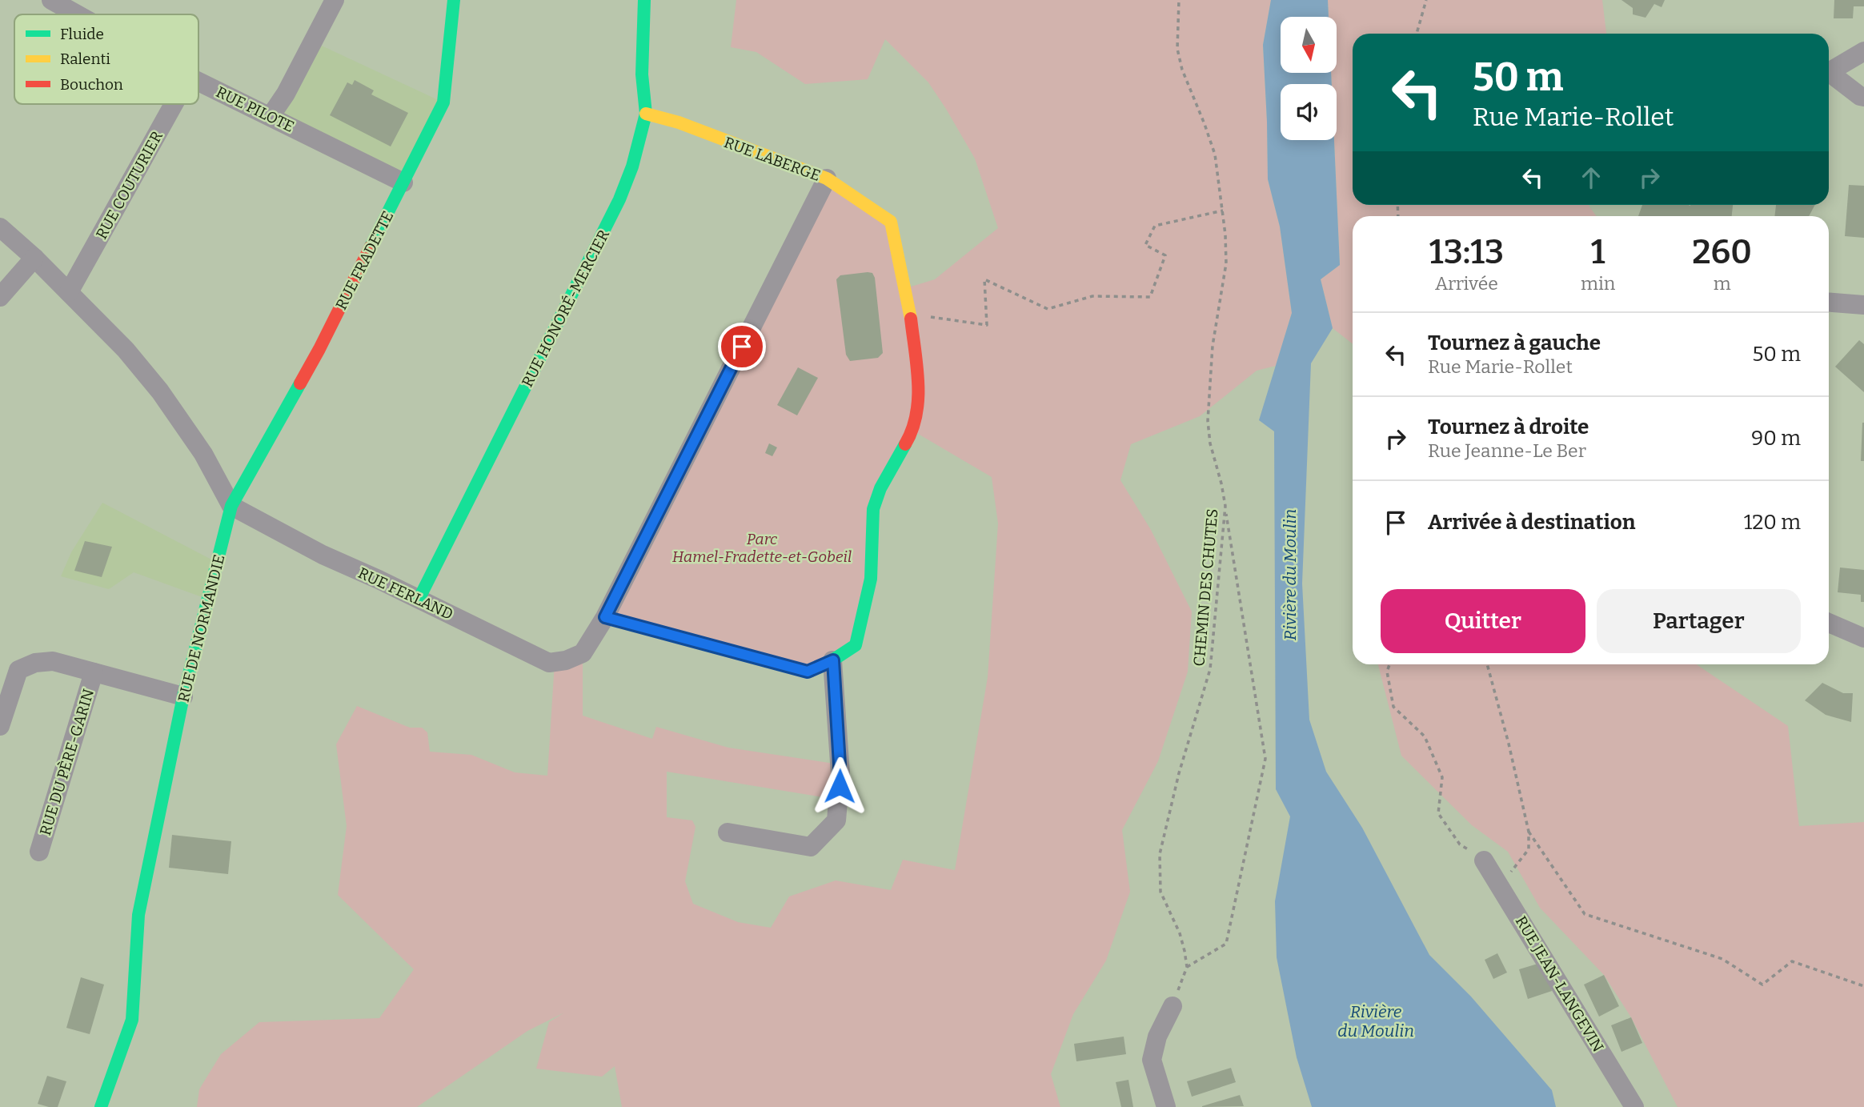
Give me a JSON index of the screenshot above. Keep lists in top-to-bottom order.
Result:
{
  "streets": {
    "street": [
      "RUE PILOTE",
      "RUE LABERGE",
      "RUE COUTURIER",
      "RUE FRADETTE",
      "RUE HONORÉ-MERCIER",
      "RUE FERLAND",
      "RUE DE NORMANDIE",
      "RUE DU PÈRE-GARIN",
      "RUE JEAN-LANGEVIN"
    ],
    "path": ["CHEMIN DES CHUTES"]
  },
  "crossings": [
    ["RUE PILOTE", "RUE FRADETTE"],
    ["RUE LABERGE", "RUE HONORÉ-MERCIER"],
    ["RUE FRADETTE", "RUE FERLAND"],
    ["RUE FRADETTE", "RUE DE NORMANDIE"],
    ["RUE HONORÉ-MERCIER", "RUE FERLAND"],
    ["RUE FERLAND", "RUE DE NORMANDIE"]
  ],
  "water": ["Rivière du Moulin"],
  "parks": ["Parc Hamel-Fradette-et-Gobeil"],
  "legend": ["Fluide", "Ralenti", "Bouchon"],
  "north": "bottom",
  "page": {
    "turn": ["50 m", "Rue Marie-Rollet"],
    "eta": [
      "13:13",
      "Arrivée",
      "1",
      "min",
      "260",
      "m"
    ],
    "list": [
      {
        "name": "Tournez à gauche",
        "note": "Rue Marie-Rollet",
        "value": "50 m"
      },
      {
        "name": "Tournez à droite",
        "note": "Rue Jeanne-Le Ber",
        "value": "90 m"
      },
      {
        "name": "Arrivée à destination",
        "value": "120 m"
      }
    ],
    "buttons": ["Quitter", "Partager"]
  }
}
